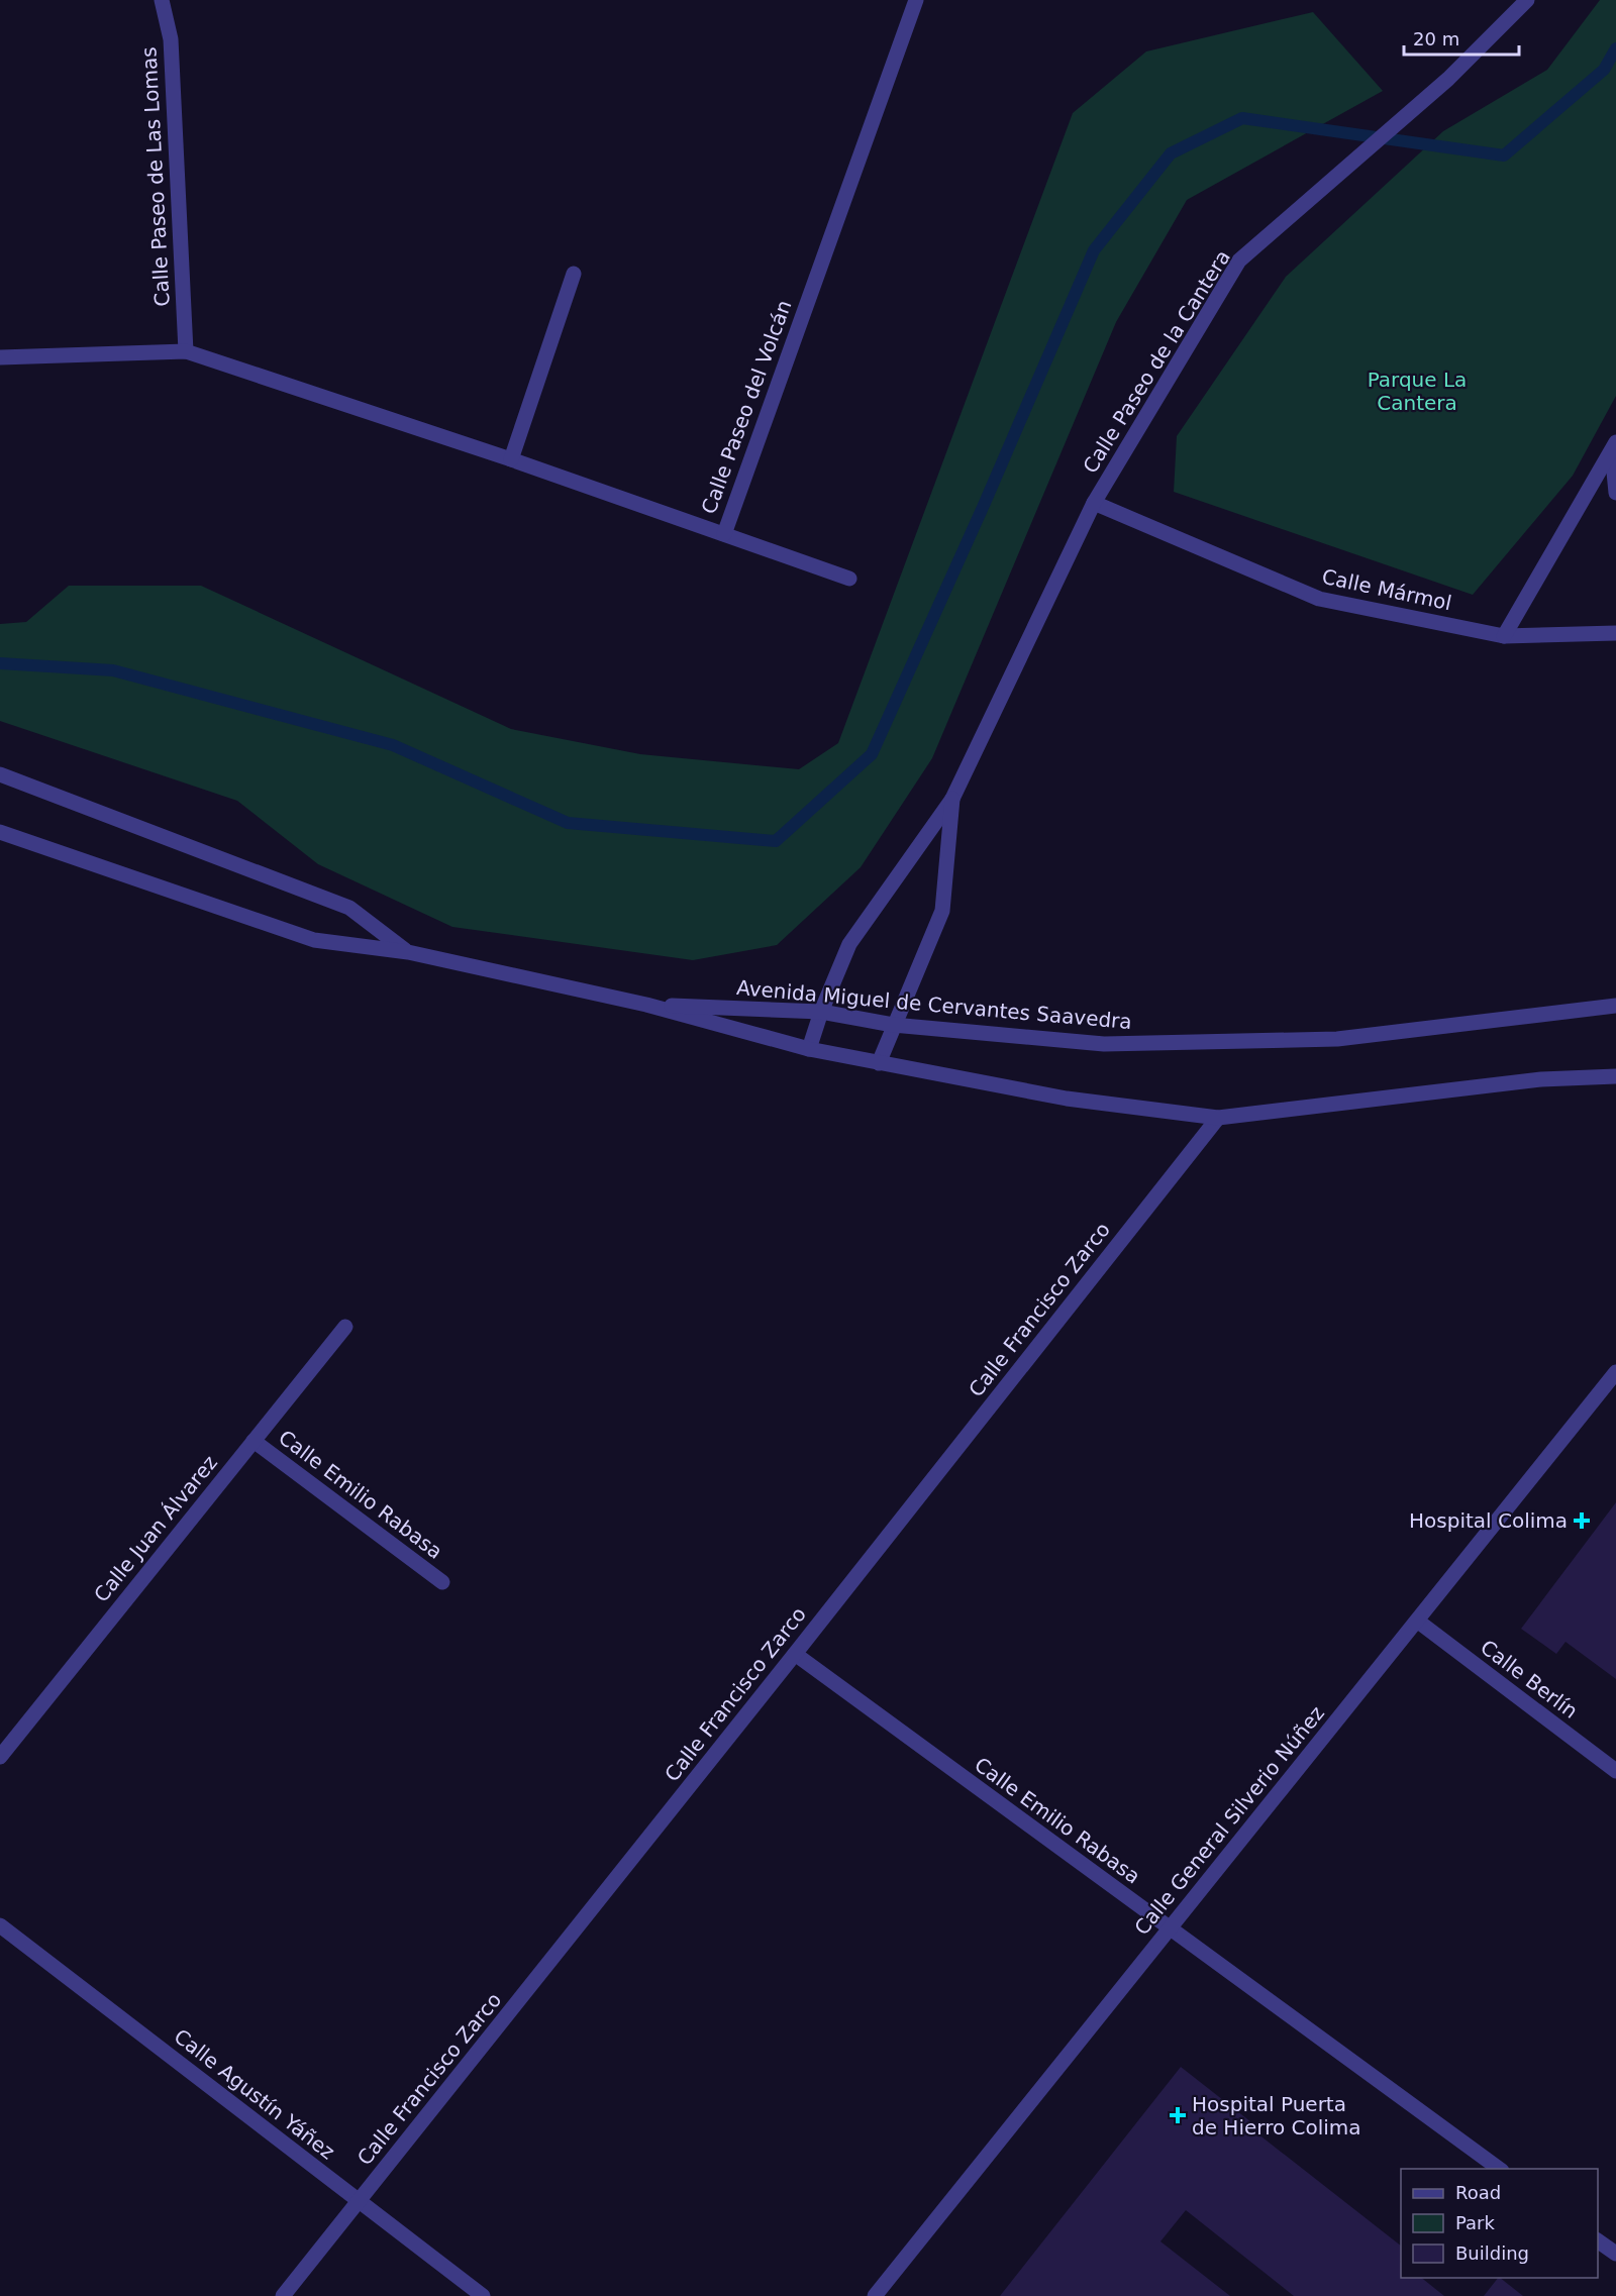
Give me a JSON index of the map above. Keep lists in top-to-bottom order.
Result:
{
  "streets": {
    "street": [
      "Calle Paseo de Las Lomas",
      "Calle Paseo de la Cantera",
      "Calle Paseo del Volcán",
      "Calle Mármol",
      "Avenida Miguel de Cervantes Saavedra",
      "Calle Francisco Zarco",
      "Calle Emilio Rabasa",
      "Calle Juan Álvarez",
      "Calle Berlín",
      "Calle General Silverio Núñez",
      "Calle Agustín Yáñez"
    ]
  },
  "crossings": [
    ["Calle Paseo de Las Lomas", "Calle Paseo del Volcán"],
    ["Calle Paseo de la Cantera", "Calle Mármol"],
    ["Avenida Miguel de Cervantes Saavedra", "Calle Francisco Zarco"],
    ["Calle Francisco Zarco", "Calle Emilio Rabasa"],
    ["Calle Francisco Zarco", "Calle Agustín Yáñez"],
    ["Calle Emilio Rabasa", "Calle Juan Álvarez"],
    ["Calle Emilio Rabasa", "Calle General Silverio Núñez"],
    ["Calle Berlín", "Calle General Silverio Núñez"]
  ],
  "parks": ["Parque La Cantera"],
  "places": {
    "health": ["Hospital Colima", "Hospital Puerta de Hierro Colima"]
  },
  "legend": ["Road", "Park", "Building"],
  "scale_bar": "20 m"
}
